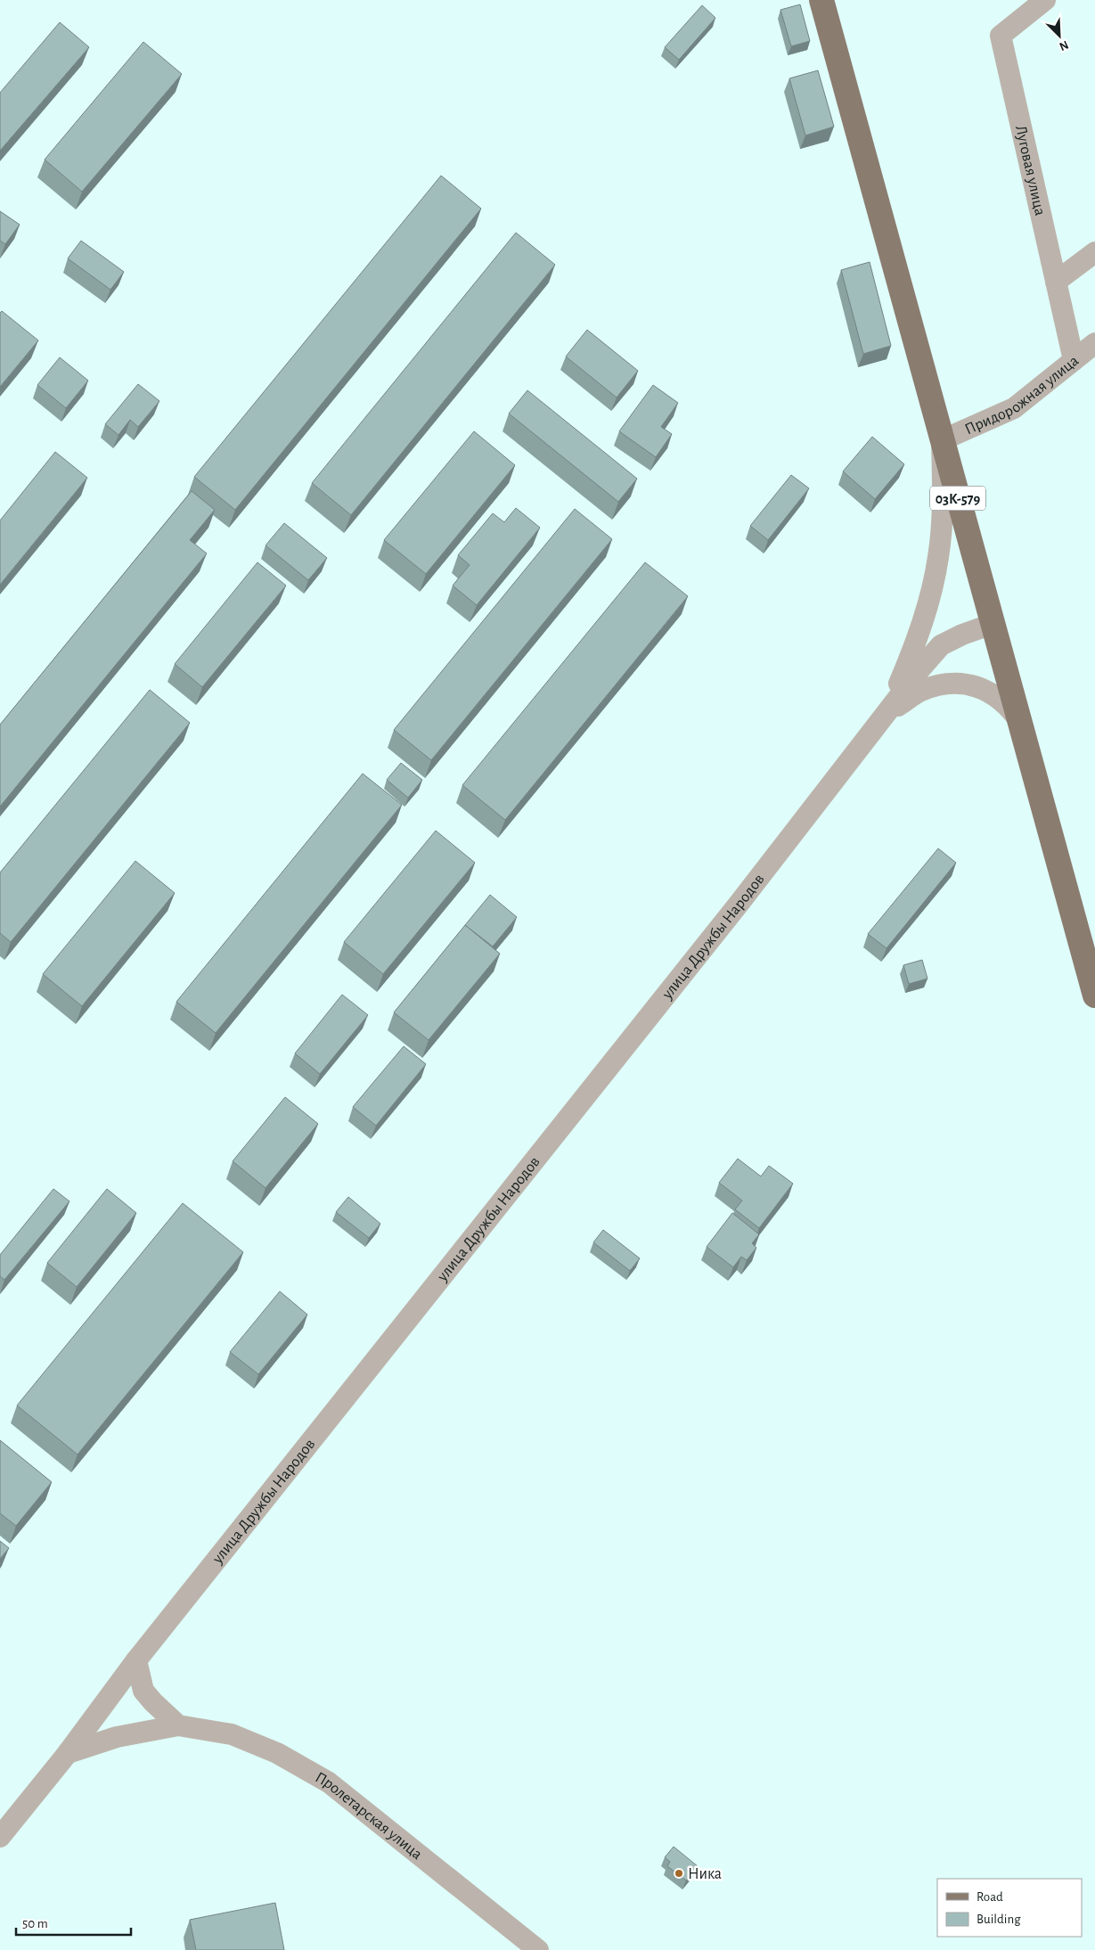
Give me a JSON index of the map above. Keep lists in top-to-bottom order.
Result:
{
  "streets": {
    "main road": ["03К-579"],
    "street": [
      "Луговая улица",
      "Придорожная улица",
      "улица Дружбы Народов",
      "Пролетарская улица"
    ]
  },
  "crossings": [
    ["Луговая улица", "Придорожная улица"],
    ["Придорожная улица", "03К-579"],
    ["03К-579", "улица Дружбы Народов"],
    ["улица Дружбы Народов", "Пролетарская улица"]
  ],
  "places": ["Ника"],
  "legend": ["Road", "Building"],
  "scale_bar": "50 m",
  "north": "bottom right"
}
